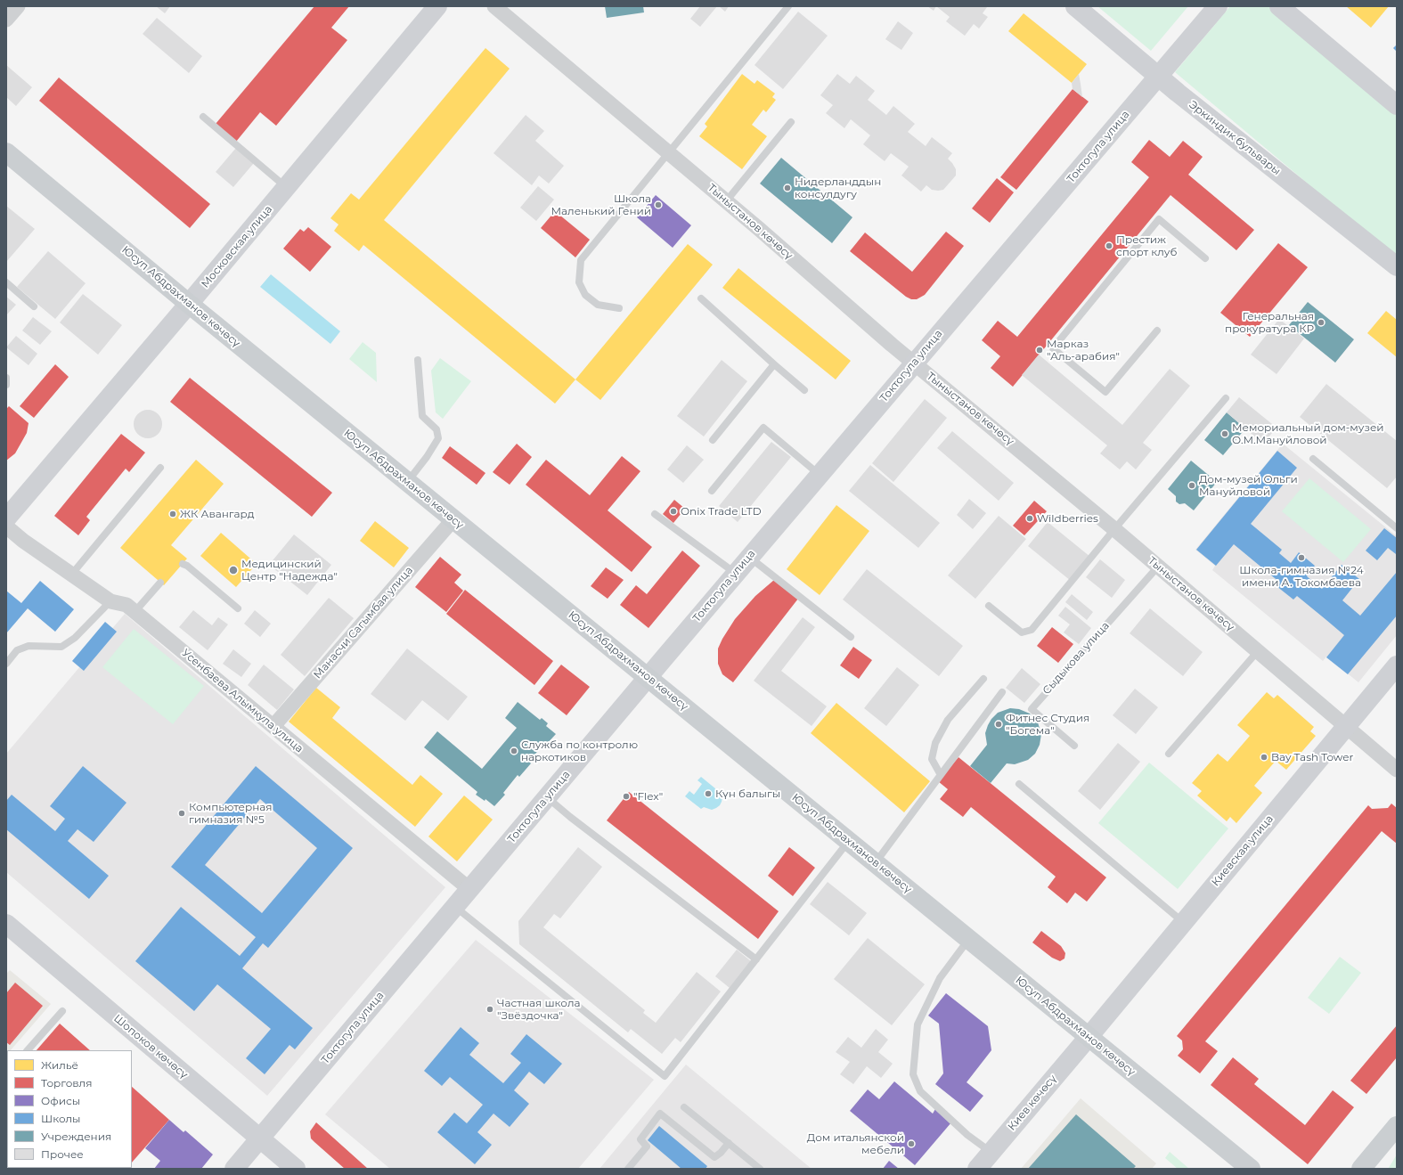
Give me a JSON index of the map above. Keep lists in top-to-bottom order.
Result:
{
  "streets": {
    "main road": [
      "Эркиндик бульвары",
      "Токтогула улица",
      "Московская улица",
      "Юсуп Абдрахманов көчөсү",
      "Киевская улица",
      "Шопоков көчөсү",
      "Киев көчөсү"
    ],
    "street": ["Тыныстанов көчөсү", "Манасчи Сагымбая улица", "Усенбаева Алымкула улица"],
    "lane": ["Сыдыкова улица"]
  },
  "crossings": [
    ["Эркиндик бульвары", "Токтогула улица"],
    ["Токтогула улица", "Тыныстанов көчөсү"],
    ["Токтогула улица", "Юсуп Абдрахманов көчөсү"],
    ["Токтогула улица", "Усенбаева Алымкула улица"],
    ["Токтогула улица", "Шопоков көчөсү"],
    ["Тыныстанов көчөсү", "Сыдыкова улица"],
    ["Тыныстанов көчөсү", "Киевская улица"],
    ["Московская улица", "Юсуп Абдрахманов көчөсү"],
    ["Юсуп Абдрахманов көчөсү", "Манасчи Сагымбая улица"],
    ["Юсуп Абдрахманов көчөсү", "Киевская улица"],
    ["Юсуп Абдрахманов көчөсү", "Киев көчөсү"],
    ["Манасчи Сагымбая улица", "Усенбаева Алымкула улица"],
    ["Киевская улица", "Киев көчөсү"]
  ],
  "places": [
    "Нидерланддын консулдугу",
    "Школа Маленький Гений",
    "Престиж спорт клуб",
    "Генеральная прокуратура КР",
    "Марказ \"Аль-арабия\"",
    "Мемориальный дом-музей О.М.Мануйловой",
    "Дом-музей Ольги Мануйловой",
    "Onix Trade LTD",
    "ЖК Авангард",
    "Wildberries",
    "Школа-гимназия №24 имени А. Токомбаева",
    "Медицинский Центр \"Надежда\"",
    "Фитнес Студия \"Богема\"",
    "Служба по контролю наркотиков",
    "Bay Tash Tower",
    "Күн балыгы",
    "\"Flex\"",
    "Компьютерная гимназия №5",
    "Частная школа \"Звёздочка\"",
    "Дом итальянской мебели"
  ],
  "legend": [
    "Жильё",
    "Торговля",
    "Офисы",
    "Школы",
    "Учреждения",
    "Прочее"
  ]
}
